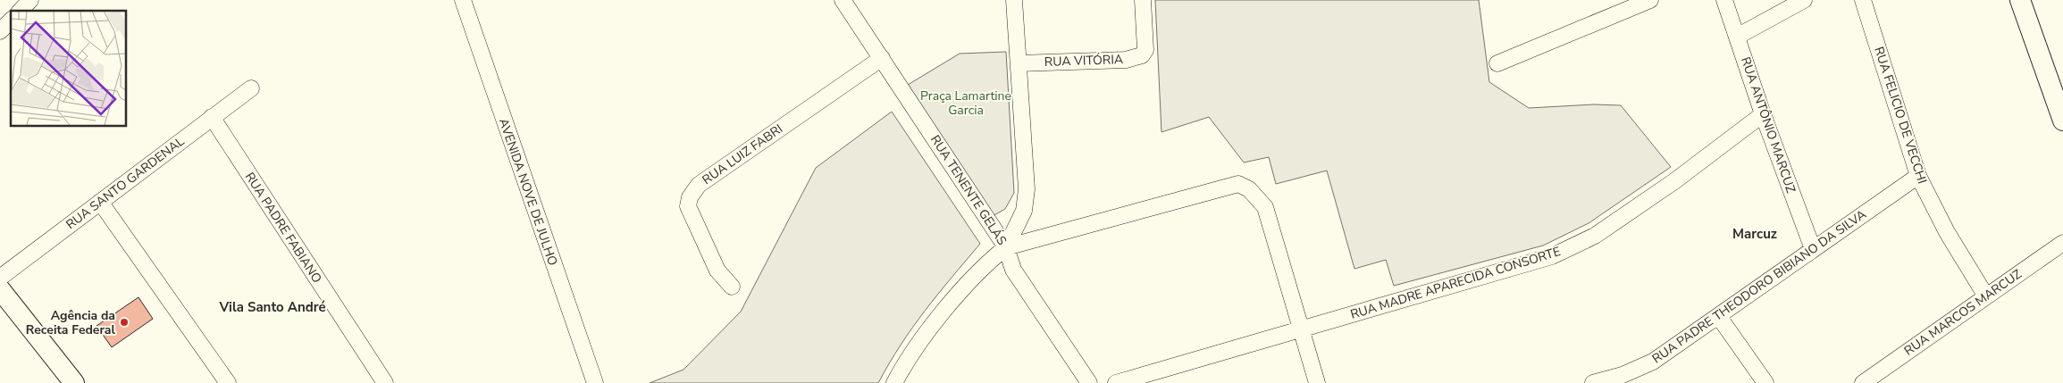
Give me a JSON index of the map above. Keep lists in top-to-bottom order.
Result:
{
  "streets": {
    "street": [
      "RUA VITÓRIA",
      "RUA FELICIO DE VECCHI",
      "RUA ANTÔNIO MARCUZ",
      "RUA LUIZ FABRI",
      "RUA SANTO GARDENAL",
      "RUA TENENTE GELÁS",
      "AVENIDA NOVE DE JULHO",
      "RUA PADRE FABIANO",
      "RUA MADRE APARECIDA CONSORTE",
      "RUA PADRE THEODORO BIBIANO DA SILVA",
      "RUA MARCOS MARCUZ"
    ]
  },
  "crossings": [
    ["RUA FELICIO DE VECCHI", "RUA PADRE THEODORO BIBIANO DA SILVA"],
    ["RUA FELICIO DE VECCHI", "RUA MARCOS MARCUZ"],
    ["RUA ANTÔNIO MARCUZ", "RUA MADRE APARECIDA CONSORTE"],
    ["RUA ANTÔNIO MARCUZ", "RUA PADRE THEODORO BIBIANO DA SILVA"],
    ["RUA LUIZ FABRI", "RUA TENENTE GELÁS"],
    ["RUA SANTO GARDENAL", "RUA PADRE FABIANO"]
  ],
  "districts": ["Marcuz", "Vila Santo André"],
  "parks": ["Praça Lamartine Garcia"],
  "places": ["Agência da Receita Federal"]
}
